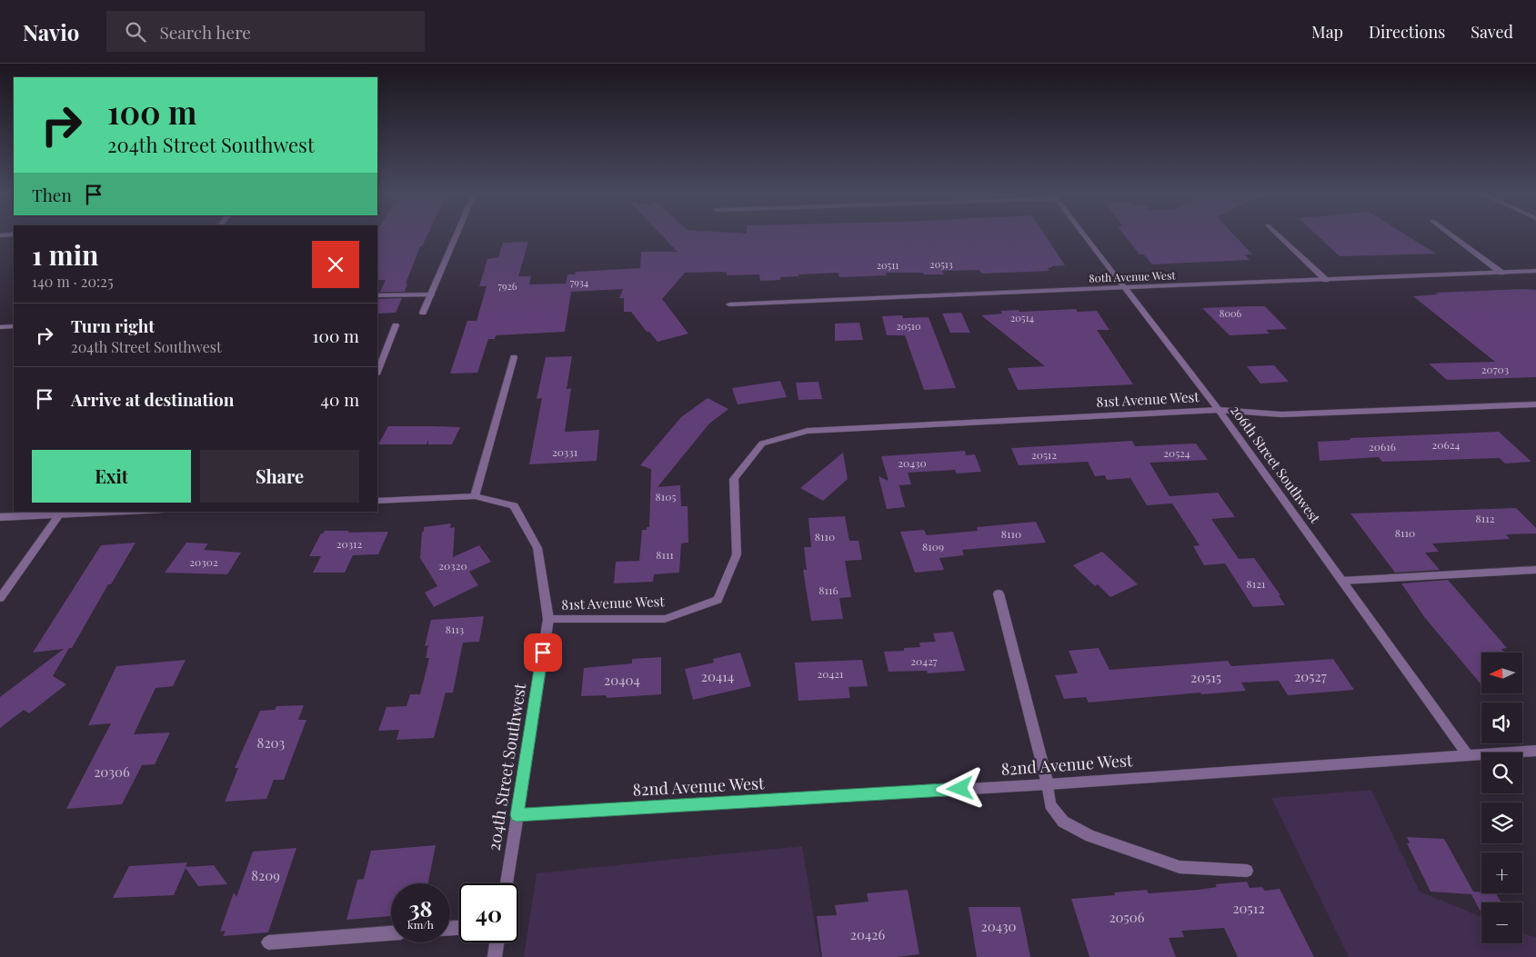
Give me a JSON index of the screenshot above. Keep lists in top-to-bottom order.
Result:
{
  "streets": {
    "street": [
      "80th Avenue West",
      "81st Avenue West",
      "206th Street Southwest",
      "82nd Avenue West",
      "204th Street Southwest"
    ]
  },
  "crossings": [
    ["80th Avenue West", "206th Street Southwest"],
    ["81st Avenue West", "206th Street Southwest"],
    ["81st Avenue West", "204th Street Southwest"],
    ["206th Street Southwest", "82nd Avenue West"],
    ["82nd Avenue West", "204th Street Southwest"]
  ],
  "house_numbers": [
    "20513",
    "20511",
    "7934",
    "7926",
    "8006",
    "20514",
    "20510",
    "20703",
    "20624",
    "20616",
    "20331",
    "20524",
    "20512",
    "20430",
    "8105",
    "8112",
    "8110",
    "8110",
    "8110",
    "20312",
    "8109",
    "8111",
    "20302",
    "20320",
    "8121",
    "8116",
    "8113",
    "20427",
    "20421",
    "20414",
    "20527",
    "20515",
    "20404",
    "8203",
    "20306",
    "8209",
    "20512",
    "20506",
    "20430",
    "20426"
  ],
  "north": "left",
  "page": {
    "header": "Navio",
    "search": "Search here",
    "nav": ["Map", "Directions", "Saved"],
    "turn": ["100 m", "204th Street Southwest"],
    "then": "Then",
    "heading": ["1 min", "140 m · 20:25"],
    "list": [
      {
        "name": "Turn right",
        "note": "204th Street Southwest",
        "value": "100 m"
      },
      {
        "name": "Arrive at destination",
        "value": "40 m"
      }
    ],
    "buttons": ["Exit", "Share"],
    "map_buttons": ["+", "−"],
    "speed": "38 km/h",
    "limit": "40"
  }
}
